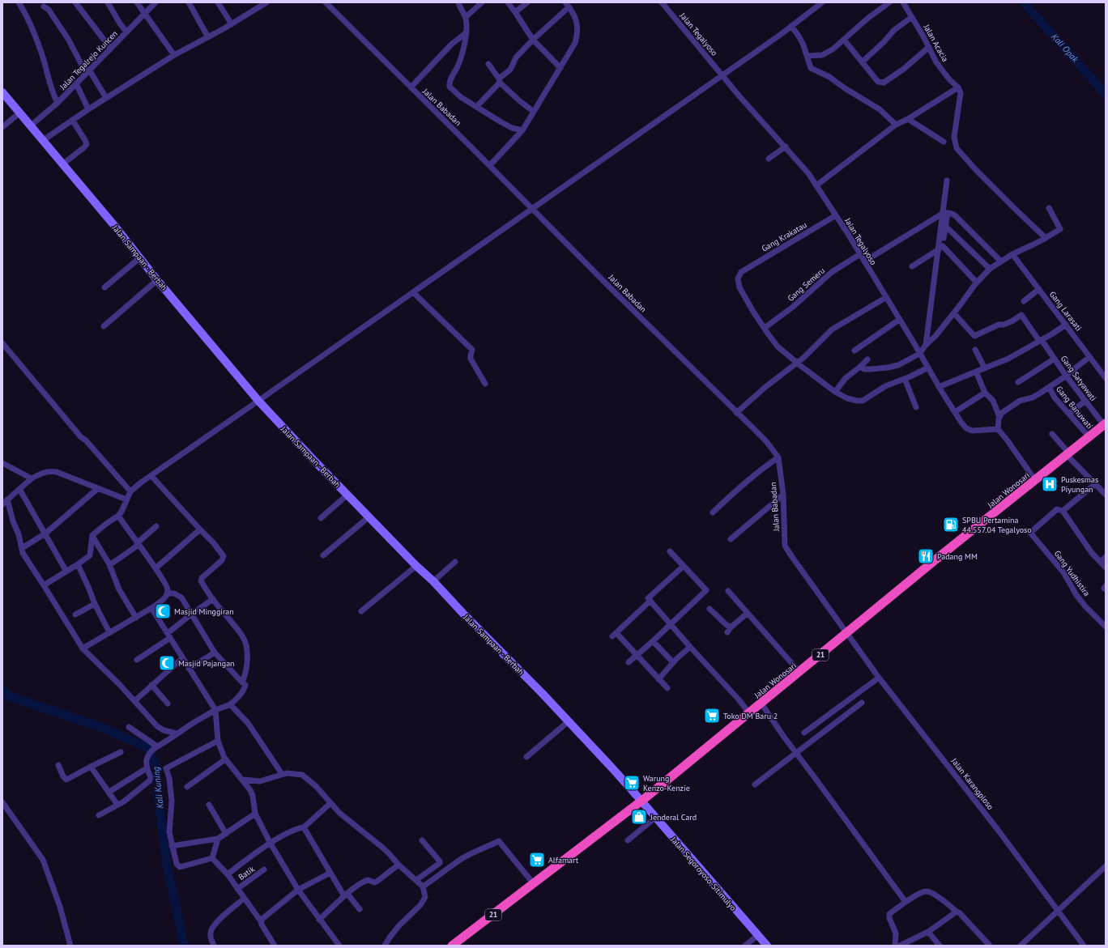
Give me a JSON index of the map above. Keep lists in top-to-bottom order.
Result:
{
  "streets": {
    "highway": ["Jalan Wonosari", "21"],
    "main road": ["Jalan Sampaan - Berbah", "Jalan Segoroyoso-Sitimulyo"],
    "street": [
      "Jalan Tegalyoso",
      "Jalan Acacia",
      "Jalan Tegalrejo Kuncen",
      "Jalan Babadan",
      "Gang Krakatau",
      "Gang Semeru",
      "Gang Larasati",
      "Gang Satyawati",
      "Gang Banuwati",
      "Gang Yudhistira",
      "Jalan Karangploso",
      "Batik"
    ]
  },
  "crossings": [
    ["Jalan Tegalyoso", "Gang Krakatau"],
    ["Jalan Tegalyoso", "Gang Semeru"],
    ["Jalan Tegalrejo Kuncen", "Jalan Sampaan - Berbah"],
    ["Jalan Babadan", "Jalan Wonosari"],
    ["Jalan Babadan", "Jalan Karangploso"],
    ["Gang Krakatau", "Gang Semeru"],
    ["Jalan Sampaan - Berbah", "Jalan Wonosari"],
    ["Jalan Sampaan - Berbah", "Jalan Segoroyoso-Sitimulyo"],
    ["Gang Satyawati", "Jalan Wonosari"],
    ["Gang Banuwati", "Jalan Wonosari"],
    ["Jalan Wonosari", "Jalan Karangploso"],
    ["Jalan Wonosari", "Jalan Segoroyoso-Sitimulyo"]
  ],
  "water": ["Kali Opak", "Kali Kuning"],
  "places": {
    "hospital": ["Puskesmas Piyungan"],
    "fuel station": ["SPBU Pertamina 44.557.04 Tegalyoso"],
    "restaurant": ["Padang MM"],
    "mosque": ["Masjid Minggiran", "Masjid Pajangan"],
    "supermarket": ["Toko DM Baru 2", "Warung Kenzo-Kenzie", "Alfamart"],
    "shop": ["Jenderal Card"]
  }
}
